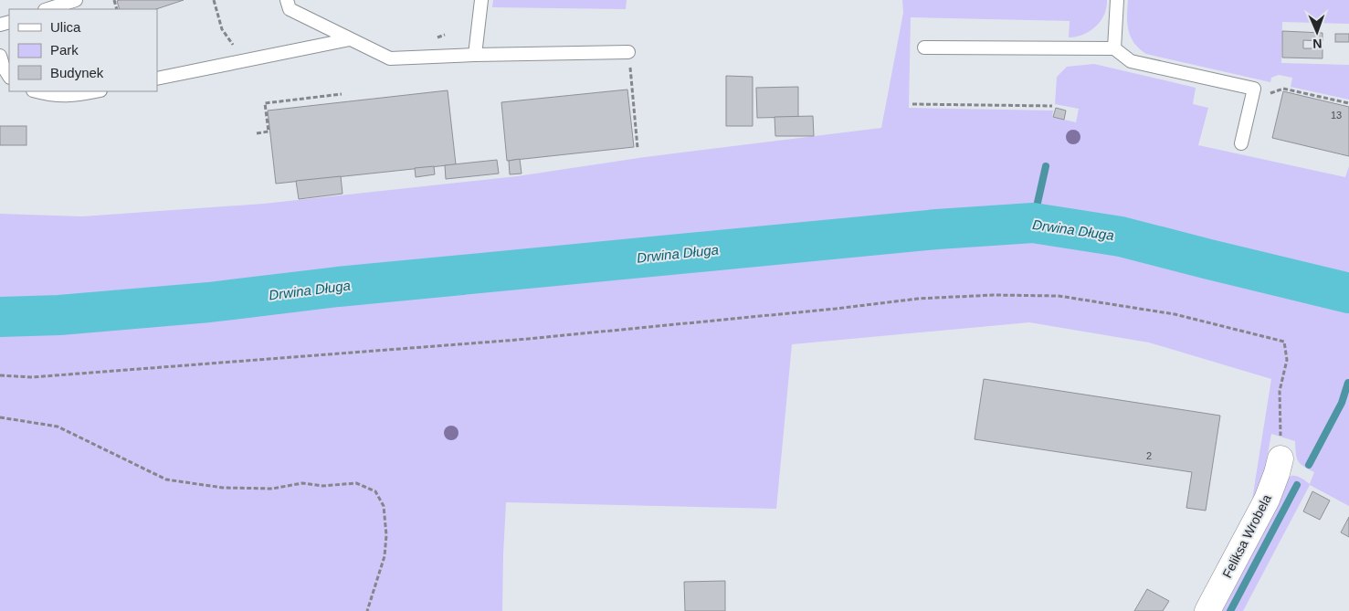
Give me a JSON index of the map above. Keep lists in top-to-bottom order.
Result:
{
  "streets": {
    "street": ["Feliksa Wrobela"]
  },
  "water": ["Drwina Długa"],
  "house_numbers": ["13", "2"],
  "legend": ["Ulica", "Park", "Budynek"],
  "north": "bottom"
}
